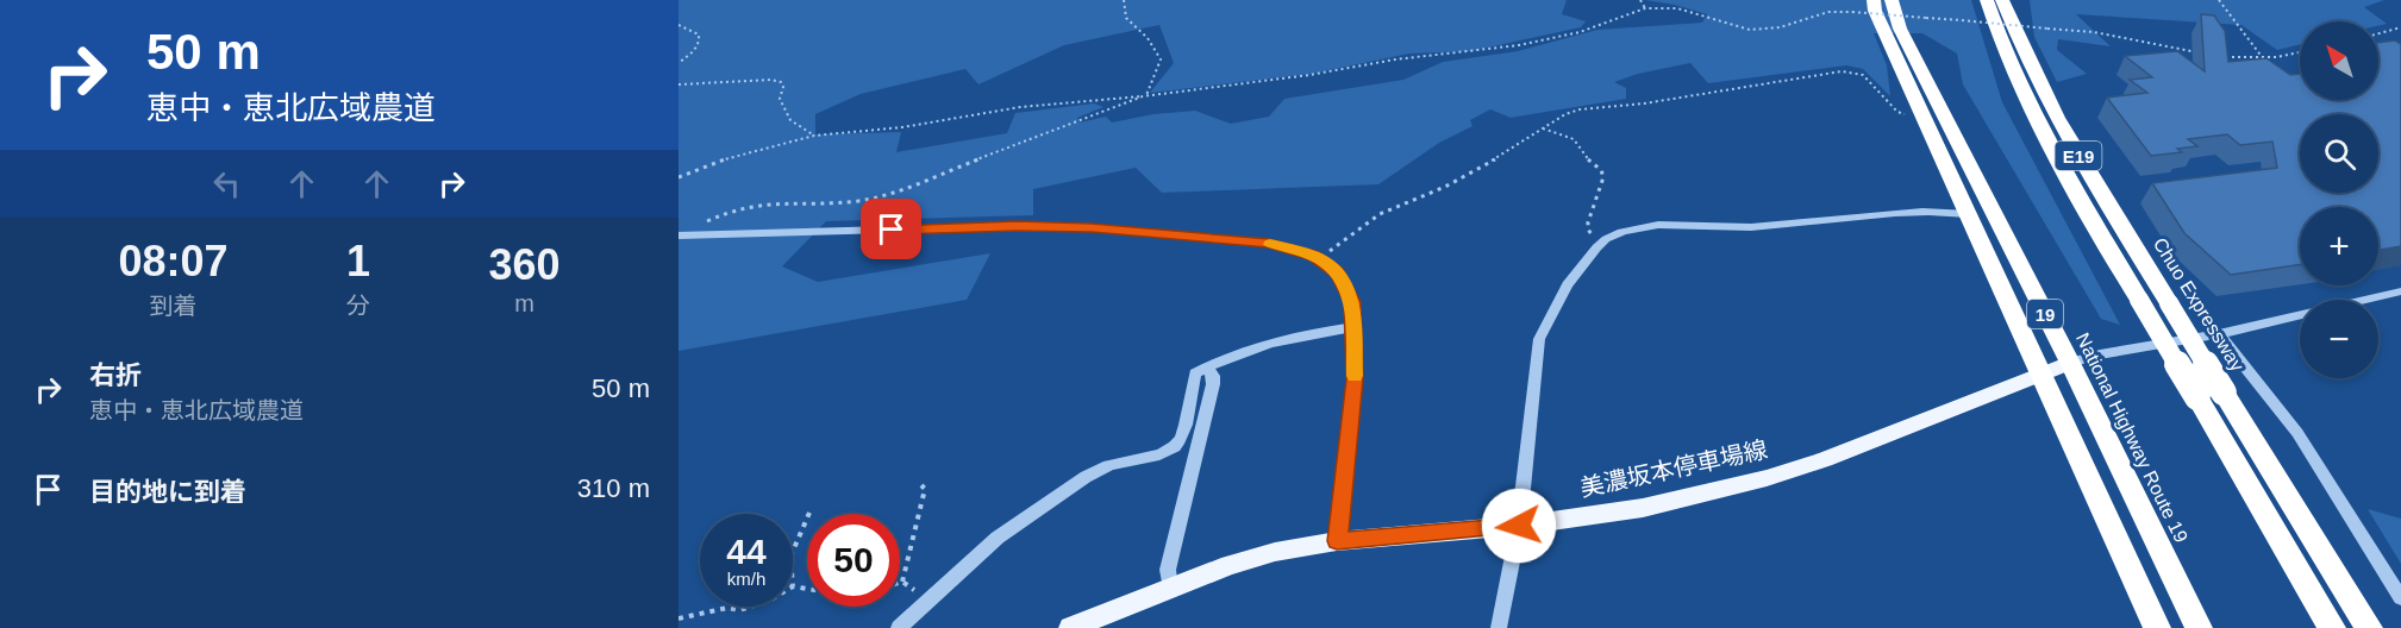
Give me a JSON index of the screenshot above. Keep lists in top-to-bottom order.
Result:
{
  "streets": {
    "highway": [
      "E19",
      "Chuo Expressway",
      "19",
      "National Highway Route 19"
    ],
    "main road": ["美濃坂本停車場線"]
  },
  "crossings": [
    ["19", "美濃坂本停車場線"],
    ["National Highway Route 19", "美濃坂本停車場線"]
  ],
  "north": "top left",
  "page": {
    "turn": ["50 m", "恵中・恵北広域農道"],
    "map_buttons": ["+", "−"],
    "eta": [
      "08:07",
      "到着",
      "1",
      "分",
      "360",
      "m"
    ],
    "list": [
      {
        "name": "右折",
        "note": "恵中・恵北広域農道",
        "value": "50 m"
      },
      {
        "name": "目的地に到着",
        "value": "310 m"
      }
    ],
    "speed": "44 km/h",
    "limit": "50"
  }
}
